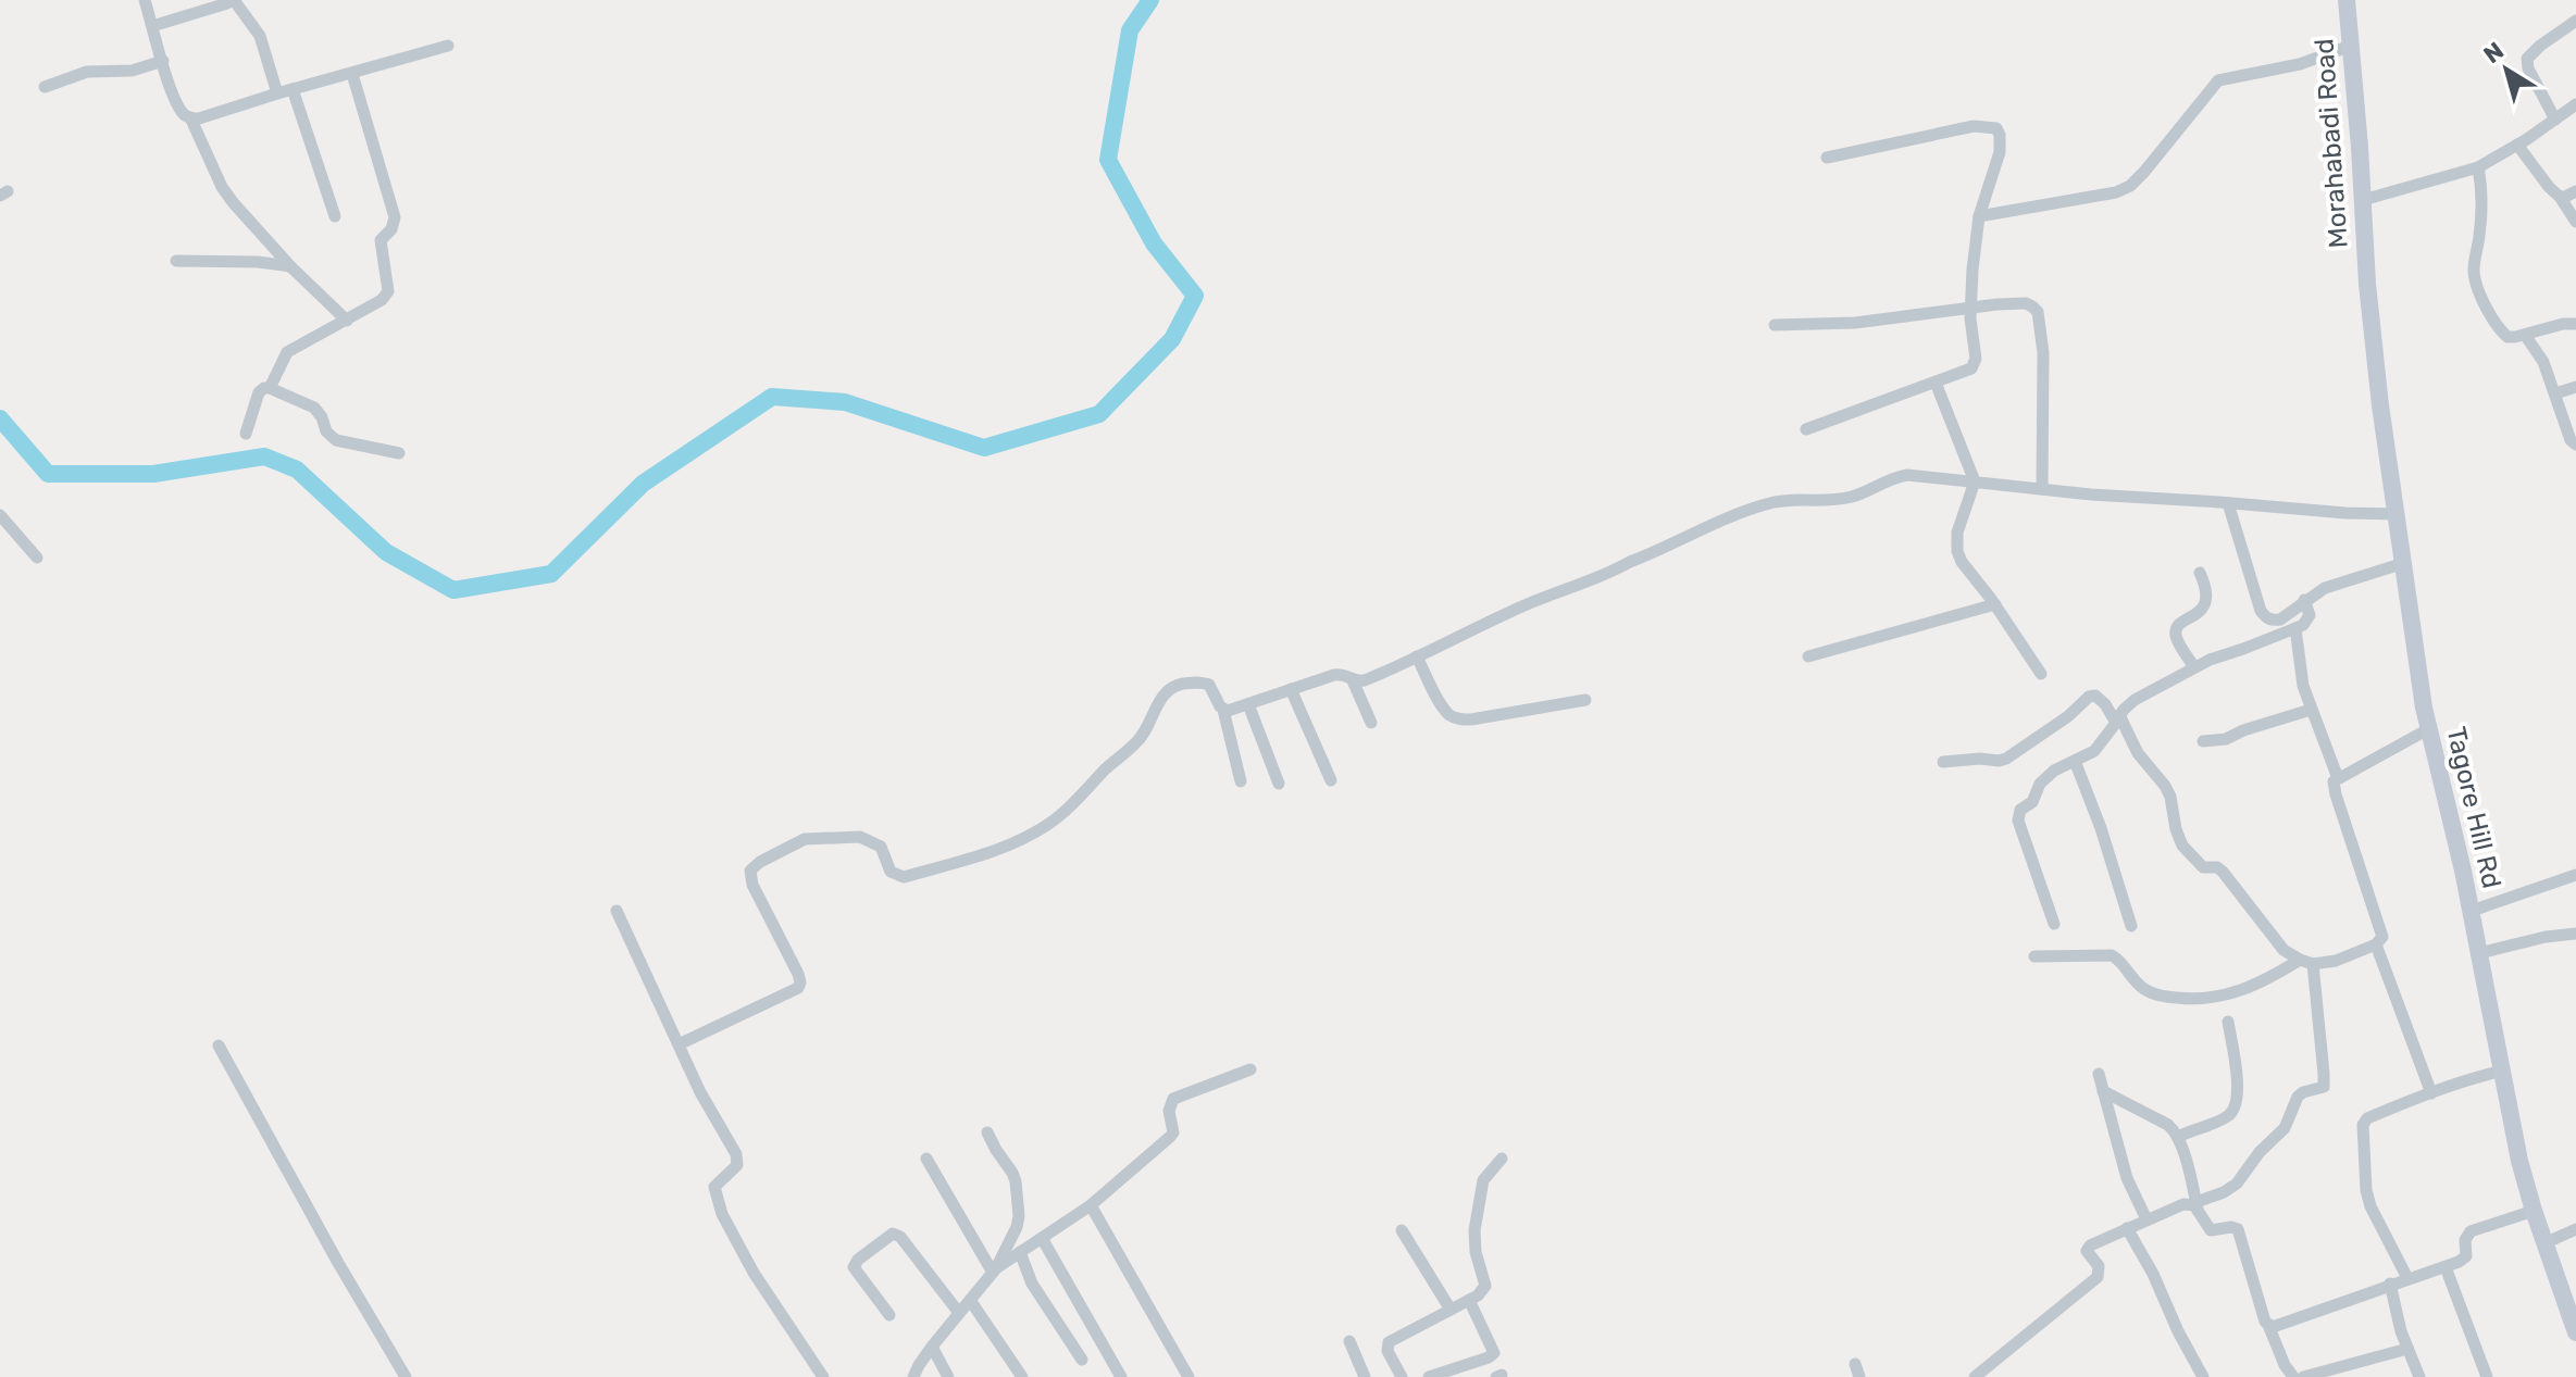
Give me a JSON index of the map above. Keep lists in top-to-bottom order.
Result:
{
  "streets": {
    "main road": ["Morahabadi Road", "Tagore Hill Rd"]
  },
  "crossings": [
    ["Morahabadi Road", "Tagore Hill Rd"]
  ],
  "north": "top left"
}
